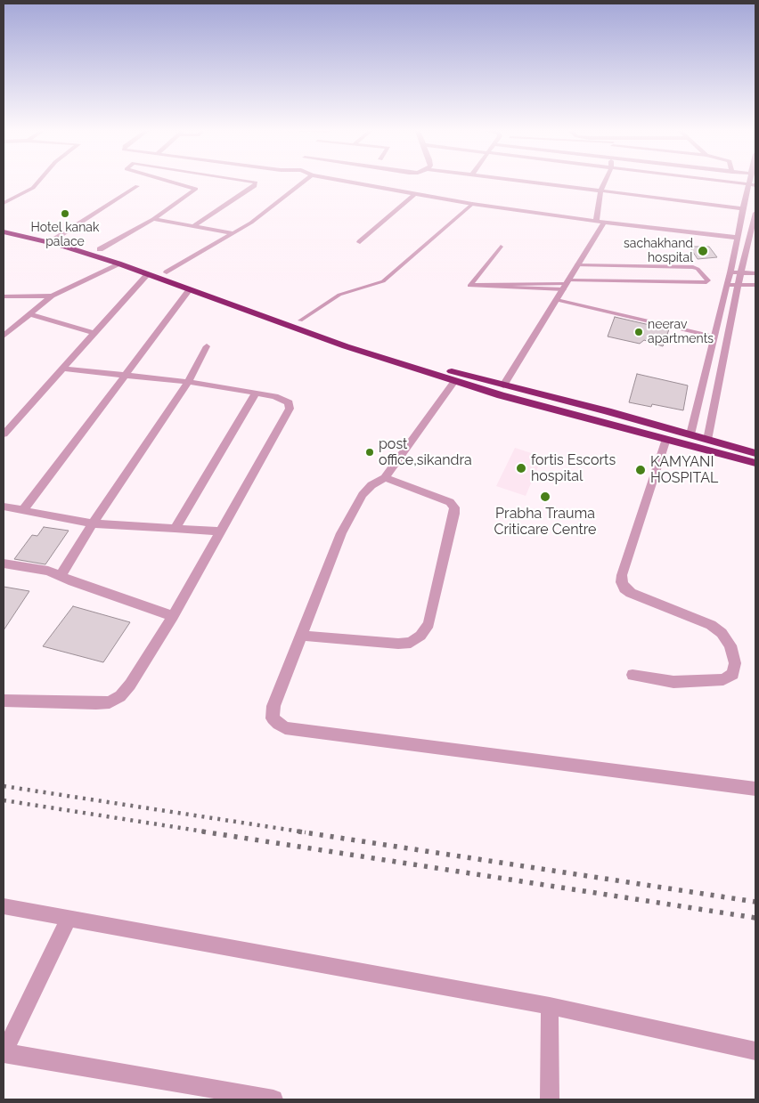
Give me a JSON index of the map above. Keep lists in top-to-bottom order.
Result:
{
  "places": [
    "Hotel kanak palace",
    "sachakhand hospital",
    "neerav apartments",
    "post office,sikandra",
    "fortis Escorts hospital",
    "KAMYANI HOSPITAL",
    "Prabha Trauma Criticare Centre"
  ]
}
